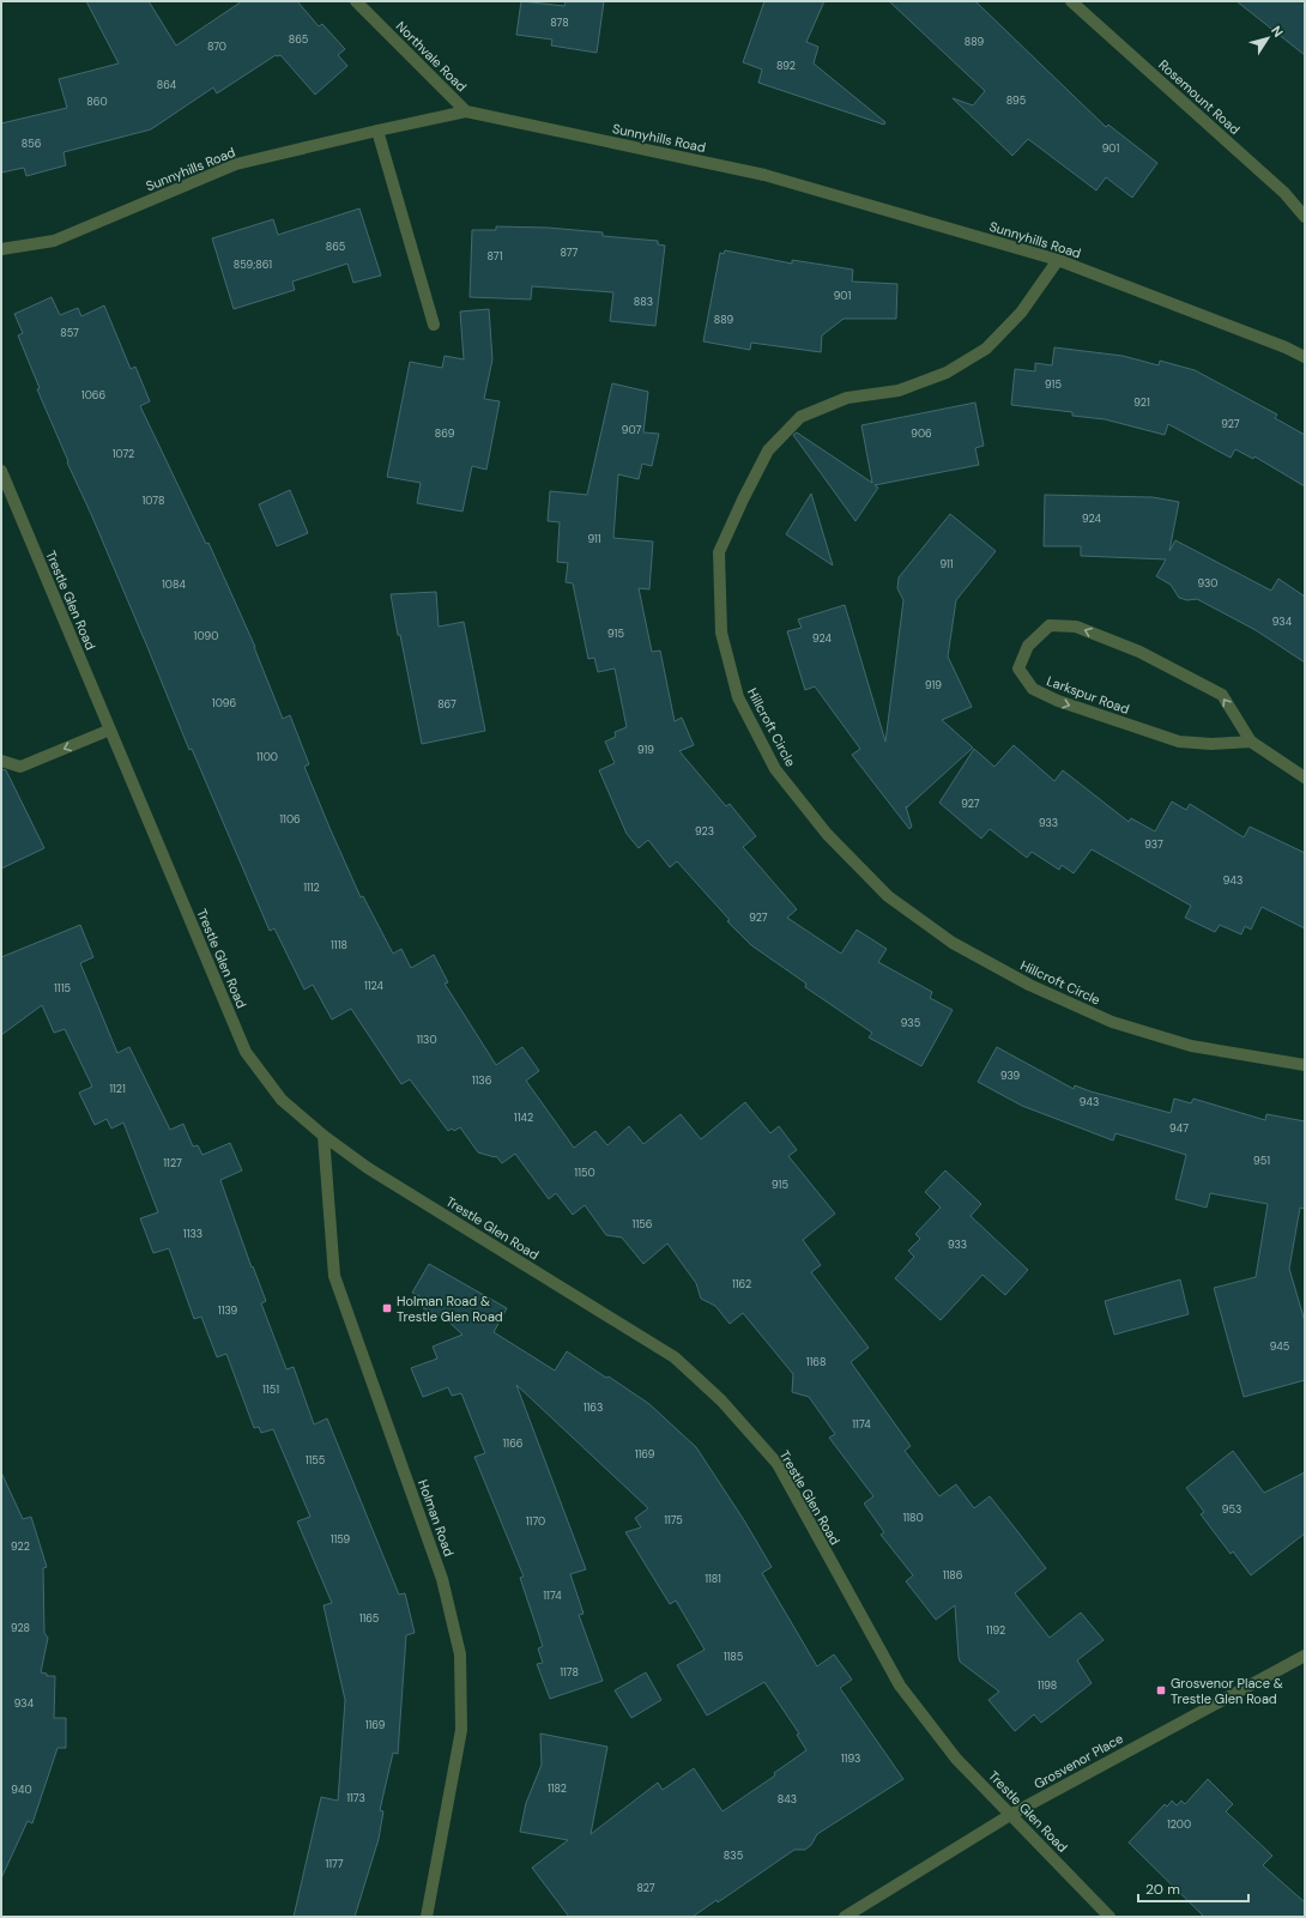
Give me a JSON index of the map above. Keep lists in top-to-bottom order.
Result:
{
  "streets": {
    "street": [
      "Northvale Road",
      "Rosemount Road",
      "Sunnyhills Road",
      "Trestle Glen Road",
      "Larkspur Road",
      "Hillcroft Circle",
      "Holman Road",
      "Grosvenor Place"
    ]
  },
  "crossings": [
    ["Northvale Road", "Sunnyhills Road"],
    ["Sunnyhills Road", "Hillcroft Circle"],
    ["Trestle Glen Road", "Holman Road"],
    ["Trestle Glen Road", "Grosvenor Place"]
  ],
  "places": {
    "transit": ["Holman Road & Trestle Glen Road", "Grosvenor Place & Trestle Glen Road"]
  },
  "house_numbers": [
    "878",
    "865",
    "889",
    "870",
    "892",
    "864",
    "895",
    "860",
    "856",
    "901",
    "865",
    "877",
    "871",
    "859;861",
    "901",
    "883",
    "889",
    "857",
    "915",
    "1066",
    "921",
    "927",
    "907",
    "869",
    "906",
    "1072",
    "1078",
    "924",
    "911",
    "911",
    "930",
    "1084",
    "934",
    "915",
    "1090",
    "924",
    "919",
    "1096",
    "867",
    "919",
    "1100",
    "927",
    "1106",
    "933",
    "923",
    "937",
    "943",
    "1112",
    "927",
    "1118",
    "1124",
    "1115",
    "935",
    "1130",
    "939",
    "1136",
    "1121",
    "943",
    "1142",
    "947",
    "951",
    "1127",
    "1150",
    "915",
    "1156",
    "1133",
    "933",
    "1162",
    "1139",
    "945",
    "1168",
    "1151",
    "1163",
    "1174",
    "1166",
    "1169",
    "1155",
    "953",
    "1180",
    "1175",
    "1170",
    "1159",
    "922",
    "1186",
    "1181",
    "1174",
    "1165",
    "928",
    "1192",
    "1185",
    "1178",
    "1198",
    "934",
    "1169",
    "1193",
    "1182",
    "940",
    "1173",
    "843",
    "1200",
    "835",
    "1177",
    "827"
  ],
  "scale_bar": "20 m",
  "north": "top right"
}
